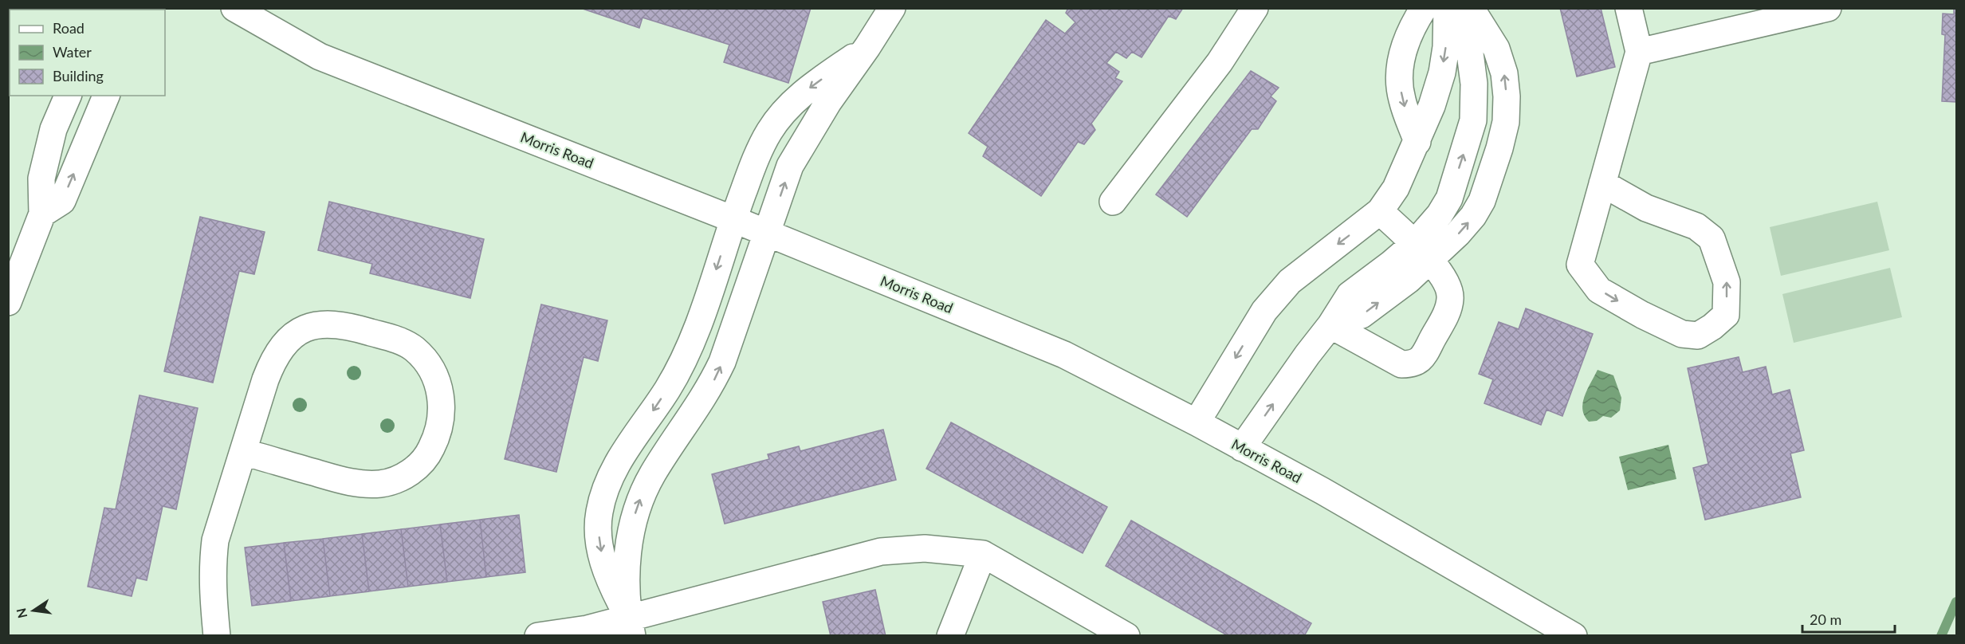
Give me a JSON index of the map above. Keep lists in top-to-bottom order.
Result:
{
  "streets": {
    "street": ["Morris Road"]
  },
  "legend": ["Road", "Water", "Building"],
  "scale_bar": "20 m",
  "north": "left"
}
